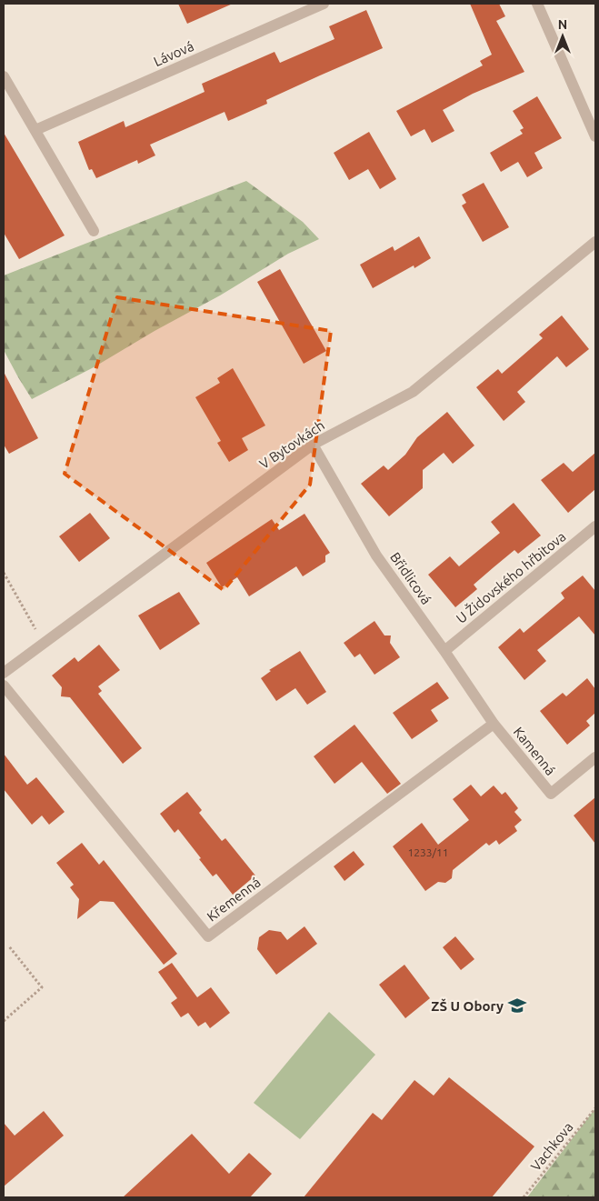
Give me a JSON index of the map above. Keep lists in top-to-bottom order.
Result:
{
  "streets": {
    "street": [
      "Lávová",
      "V Bytovkách",
      "U Židovského hřbitova",
      "Břidlicová",
      "Kamenná",
      "Křemenná"
    ],
    "path": ["Vachkova"]
  },
  "crossings": [
    ["V Bytovkách", "Břidlicová"],
    ["U Židovského hřbitova", "Břidlicová"],
    ["Břidlicová", "Kamenná"],
    ["Břidlicová", "Křemenná"],
    ["Kamenná", "Křemenná"]
  ],
  "places": {
    "school or university": ["ZŠ U Obory"]
  },
  "house_numbers": ["1233/11"],
  "north": "top"
}
